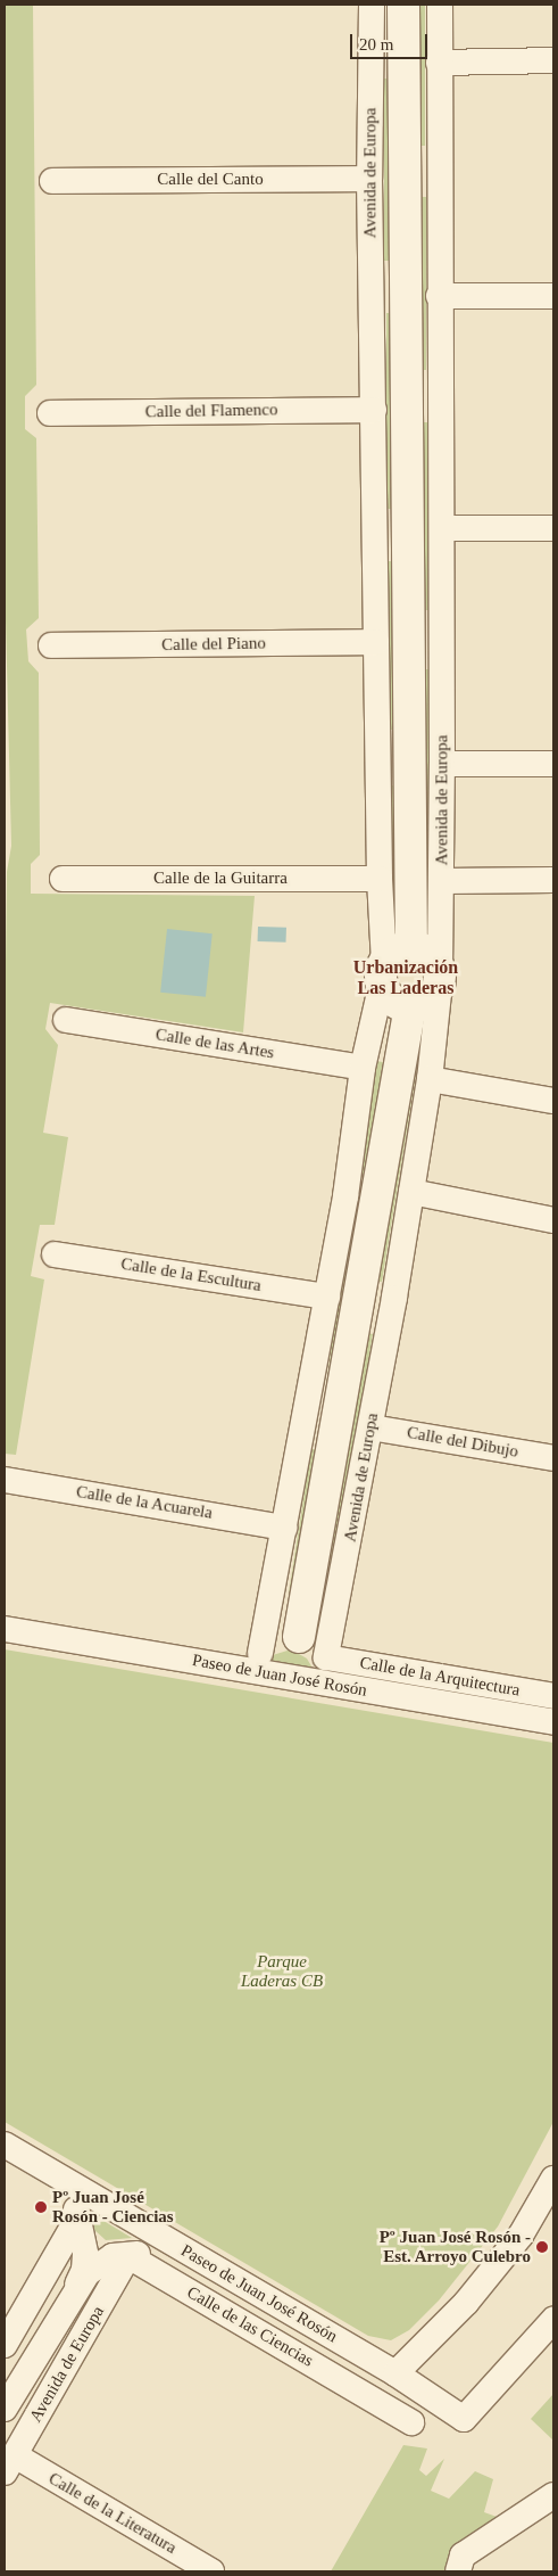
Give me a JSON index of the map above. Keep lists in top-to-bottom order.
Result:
{
  "streets": {
    "street": [
      "Avenida de Europa",
      "Calle del Canto",
      "Calle del Flamenco",
      "Calle del Piano",
      "Calle de la Guitarra",
      "Calle de las Artes",
      "Calle de la Escultura",
      "Calle del Dibujo",
      "Calle de la Acuarela",
      "Paseo de Juan José Rosón",
      "Calle de la Arquitectura",
      "Calle de las Ciencias",
      "Calle de la Literatura"
    ]
  },
  "crossings": [
    ["Avenida de Europa", "Calle del Canto"],
    ["Avenida de Europa", "Calle del Flamenco"],
    ["Avenida de Europa", "Calle del Piano"],
    ["Avenida de Europa", "Calle de la Guitarra"],
    ["Avenida de Europa", "Calle de las Artes"],
    ["Avenida de Europa", "Calle de la Escultura"],
    ["Avenida de Europa", "Calle del Dibujo"],
    ["Avenida de Europa", "Calle de la Acuarela"],
    ["Avenida de Europa", "Paseo de Juan José Rosón"],
    ["Avenida de Europa", "Calle de la Arquitectura"],
    ["Avenida de Europa", "Calle de las Ciencias"],
    ["Avenida de Europa", "Calle de la Literatura"]
  ],
  "districts": ["Urbanización Las Laderas"],
  "parks": ["Parque Laderas CB"],
  "places": ["Pº Juan José Rosón - Ciencias", "Pº Juan José Rosón - Est. Arroyo Culebro"],
  "scale_bar": "20 m"
}
